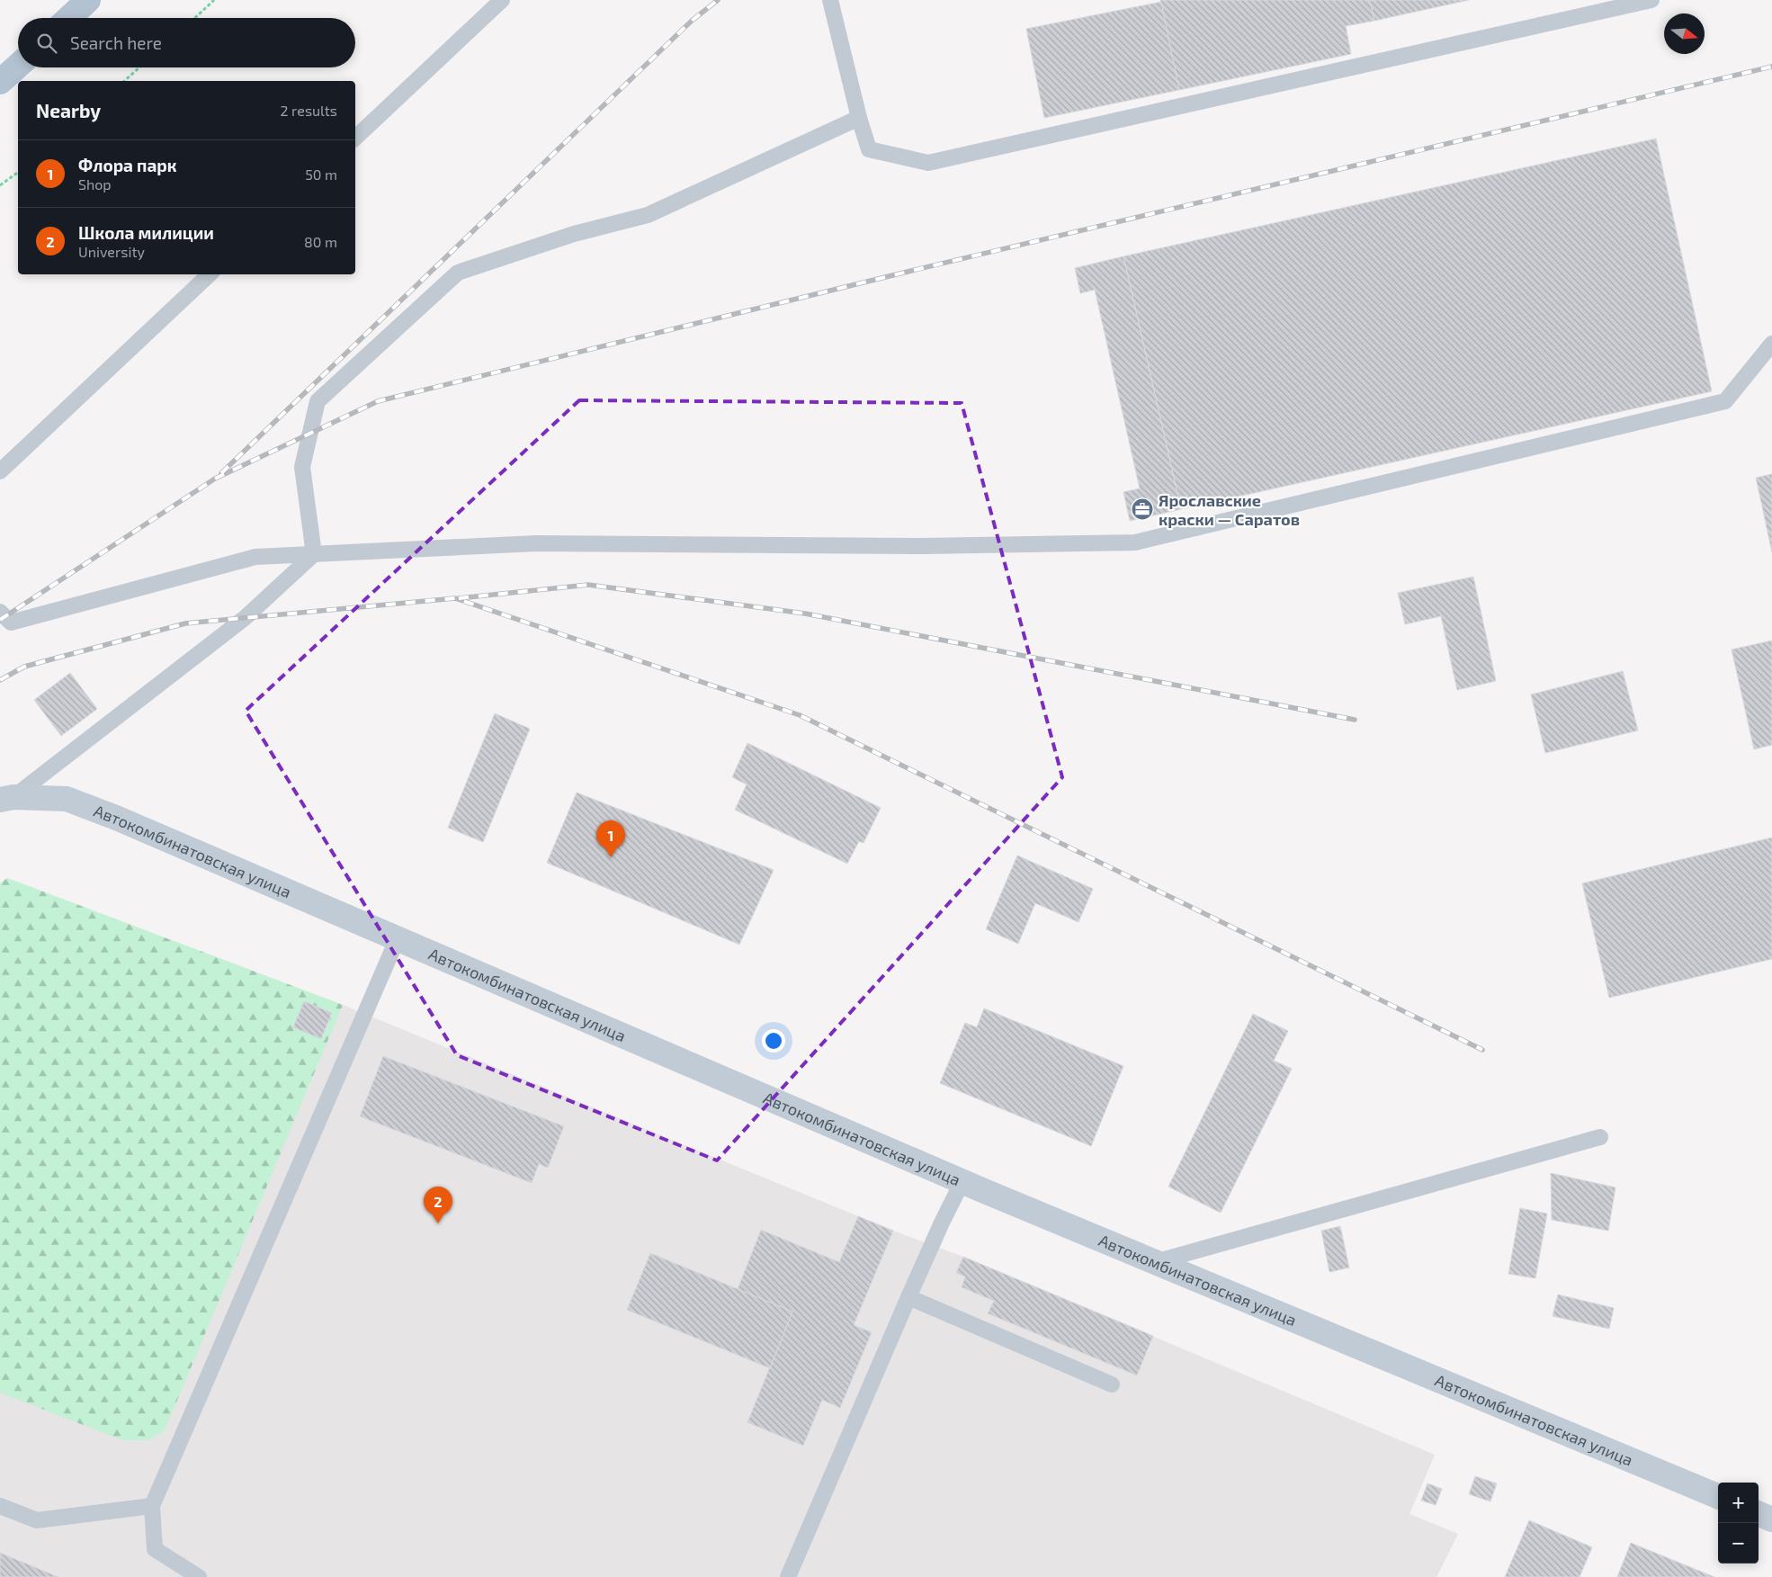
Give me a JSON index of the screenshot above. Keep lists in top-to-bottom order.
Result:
{
  "streets": {
    "street": ["Автокомбинатовская улица"]
  },
  "places": {
    "office": ["Ярославские краски — Саратов"]
  },
  "north": "right",
  "page": {
    "search": "Search here",
    "heading": ["Nearby", "2 results"],
    "list": [
      {
        "mark": "1",
        "name": "Флора парк",
        "note": "Shop",
        "value": "50 m"
      },
      {
        "mark": "2",
        "name": "Школа милиции",
        "note": "University",
        "value": "80 m"
      }
    ],
    "pins": ["1", "2"],
    "map_buttons": ["+", "−"]
  }
}
